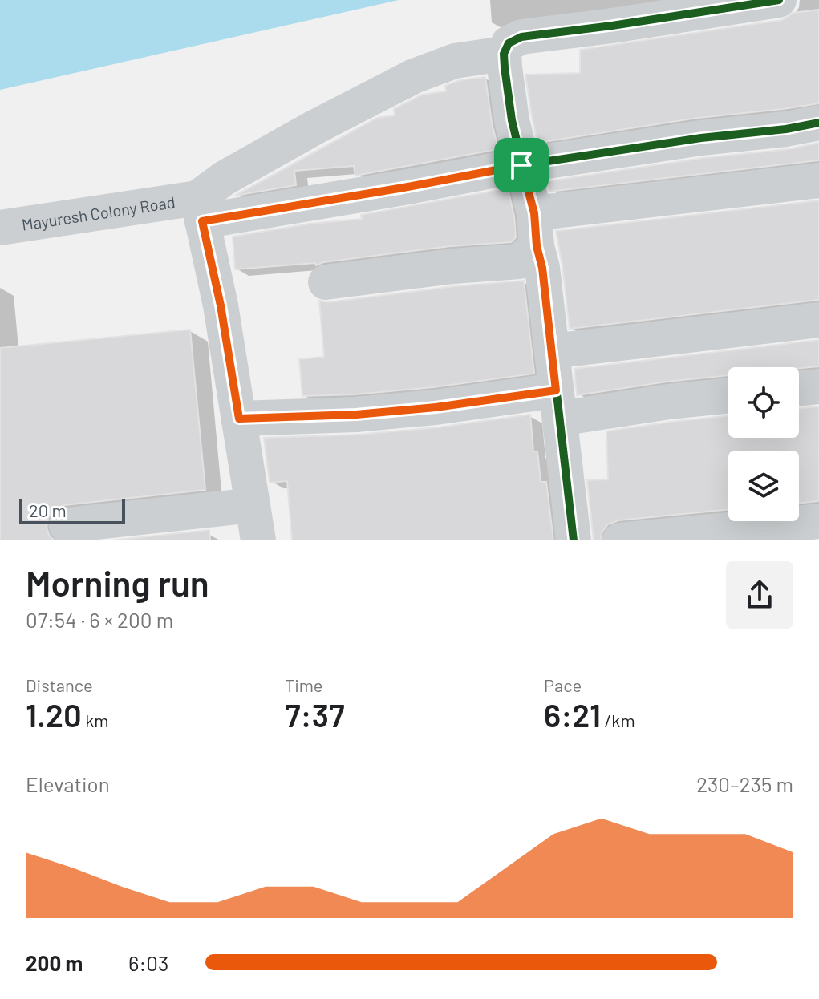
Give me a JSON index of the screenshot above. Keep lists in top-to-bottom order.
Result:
{
  "streets": {
    "street": ["Mayuresh Colony Road"]
  },
  "scale_bar": "20 m",
  "page": {
    "scale": "20 m",
    "heading": ["Morning run", "07:54 · 6 × 200 m"],
    "stats": [
      ["Distance", "1.20 km"],
      ["Time", "7:37"],
      ["Pace", "6:21 /km"]
    ],
    "chart": ["Elevation", "230–235 m"],
    "list": [
      {
        "name": "200 m",
        "note": "6:03"
      }
    ]
  }
}
